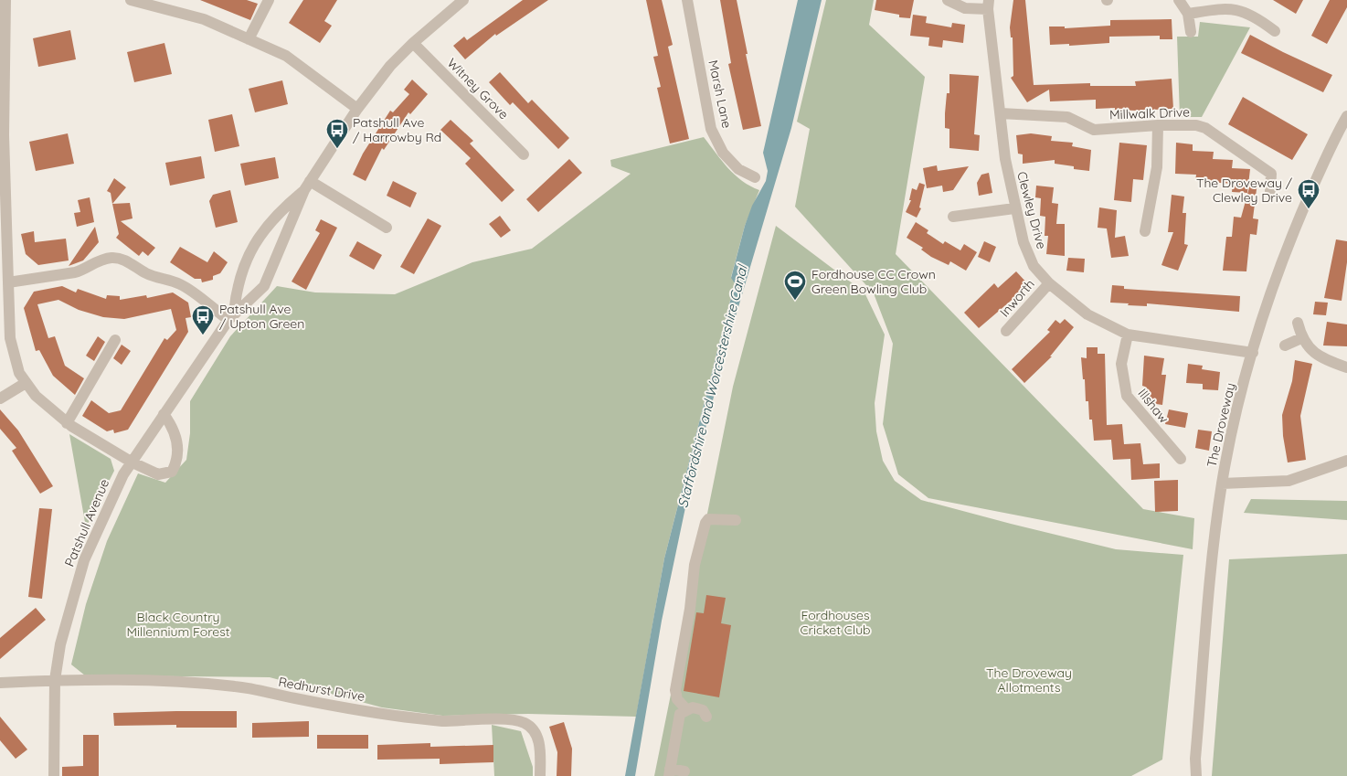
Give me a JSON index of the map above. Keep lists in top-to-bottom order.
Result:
{
  "streets": {
    "street": [
      "Witney Grove",
      "Marsh Lane",
      "Millwalk Drive",
      "Clewley Drive",
      "Inworth",
      "Illshaw",
      "The Droveway",
      "Patshull Avenue",
      "Redhurst Drive"
    ]
  },
  "crossings": [
    ["Witney Grove", "Patshull Avenue"],
    ["Millwalk Drive", "Clewley Drive"],
    ["Clewley Drive", "Inworth"],
    ["Clewley Drive", "Illshaw"],
    ["Clewley Drive", "The Droveway"],
    ["Patshull Avenue", "Redhurst Drive"]
  ],
  "water": ["Staffordshire and Worcestershire Canal"],
  "parks": ["Fordhouses Cricket Club", "Black Country Millennium Forest", "The Droveway Allotments"],
  "places": {
    "bus stop": ["Patshull Ave / Harrowby Rd", "The Droveway / Clewley Drive", "Patshull Ave / Upton Green"],
    "sports": ["Fordhouse CC Crown Green Bowling Club"]
  }
}
